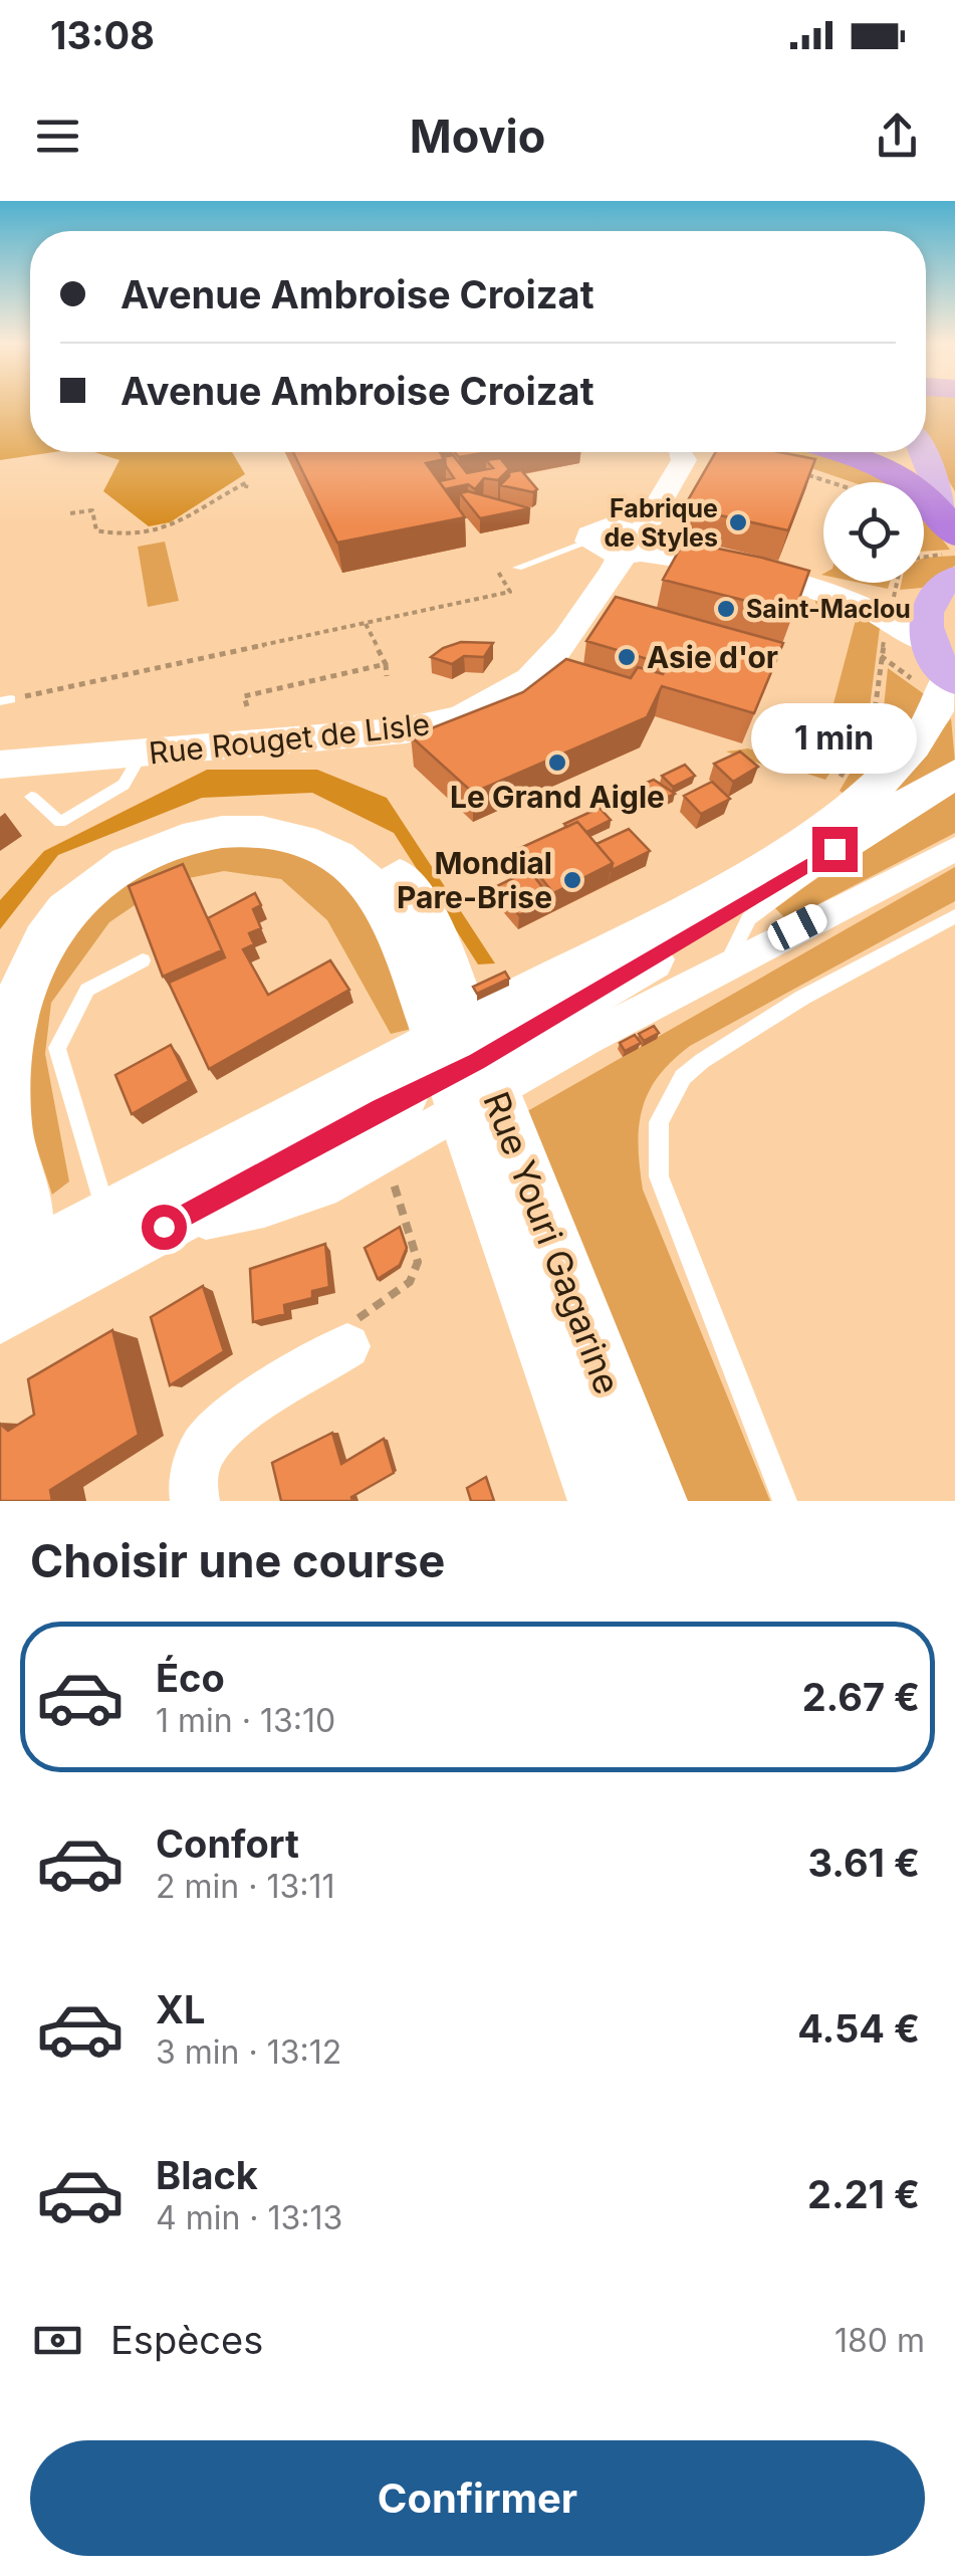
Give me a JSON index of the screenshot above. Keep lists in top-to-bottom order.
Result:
{
  "streets": {
    "street": ["Rue Rouget de Lisle", "Rue Youri Gagarine"]
  },
  "places": [
    "Fabrique de Styles",
    "Saint-Maclou",
    "Asie d'or",
    "Le Grand Aigle",
    "Mondial Pare-Brise"
  ],
  "page": {
    "status": "13:08",
    "header": "Movio",
    "banner": ["Avenue Ambroise Croizat", "Avenue Ambroise Croizat"],
    "bubble": "1 min",
    "heading": "Choisir une course",
    "list": [
      {
        "name": "Éco",
        "note": "1 min · 13:10",
        "value": "2.67 €"
      },
      {
        "name": "Confort",
        "note": "2 min · 13:11",
        "value": "3.61 €"
      },
      {
        "name": "XL",
        "note": "3 min · 13:12",
        "value": "4.54 €"
      },
      {
        "name": "Black",
        "note": "4 min · 13:13",
        "value": "2.21 €"
      }
    ],
    "pay": ["Espèces", "180 m"],
    "buttons": "Confirmer"
  }
}
